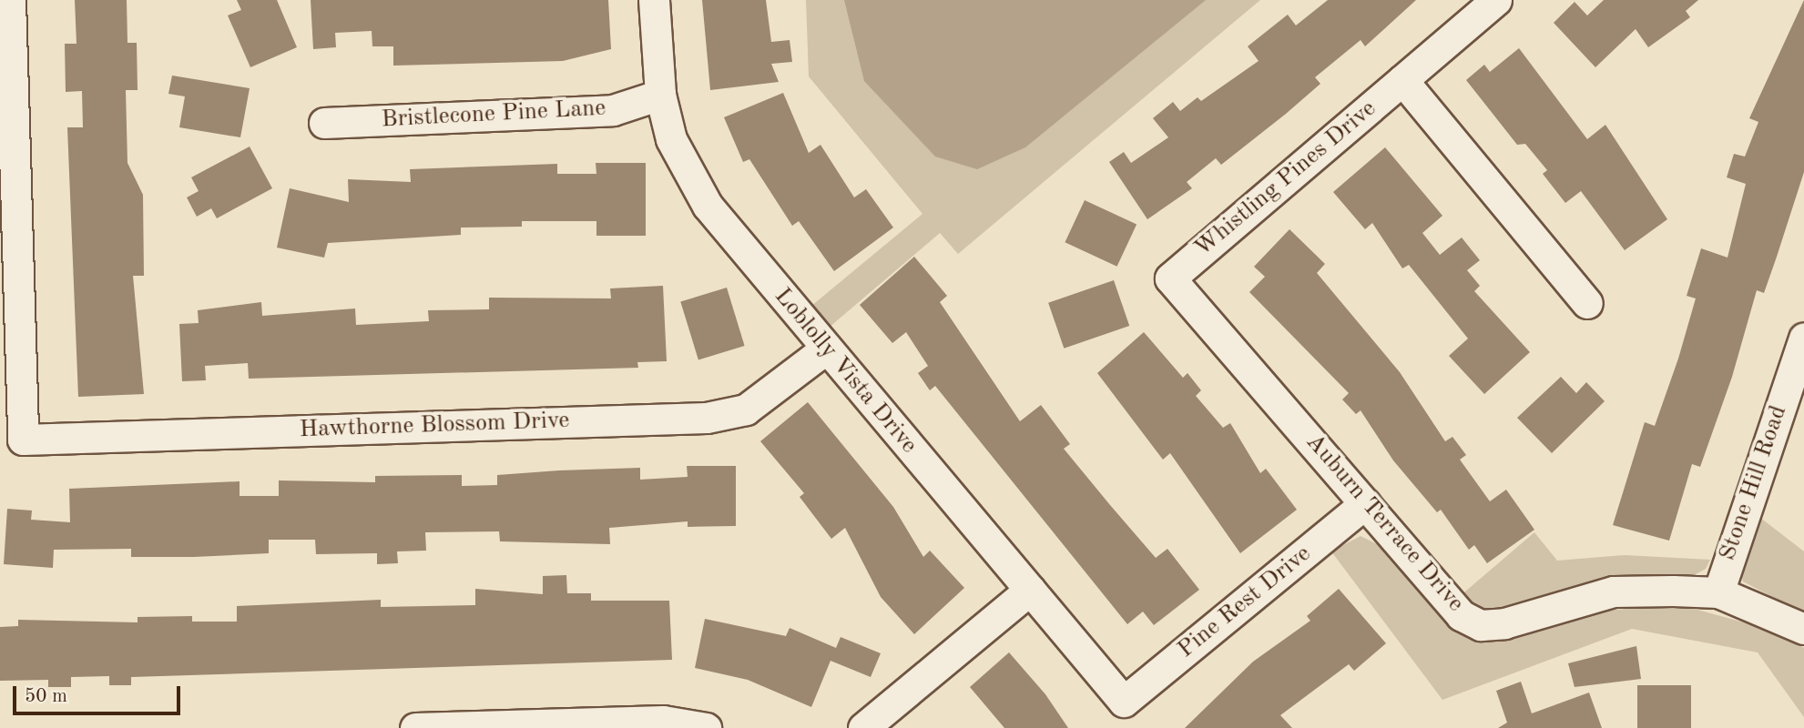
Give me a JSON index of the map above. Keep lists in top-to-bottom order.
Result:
{
  "streets": {
    "street": [
      "Bristlecone Pine Lane",
      "Whistling Pines Drive",
      "Loblolly Vista Drive",
      "Hawthorne Blossom Drive",
      "Stone Hill Road",
      "Auburn Terrace Drive",
      "Pine Rest Drive"
    ]
  },
  "crossings": [
    ["Bristlecone Pine Lane", "Loblolly Vista Drive"],
    ["Whistling Pines Drive", "Auburn Terrace Drive"],
    ["Loblolly Vista Drive", "Hawthorne Blossom Drive"],
    ["Loblolly Vista Drive", "Pine Rest Drive"],
    ["Stone Hill Road", "Auburn Terrace Drive"],
    ["Auburn Terrace Drive", "Pine Rest Drive"]
  ],
  "scale_bar": "50 m"
}
